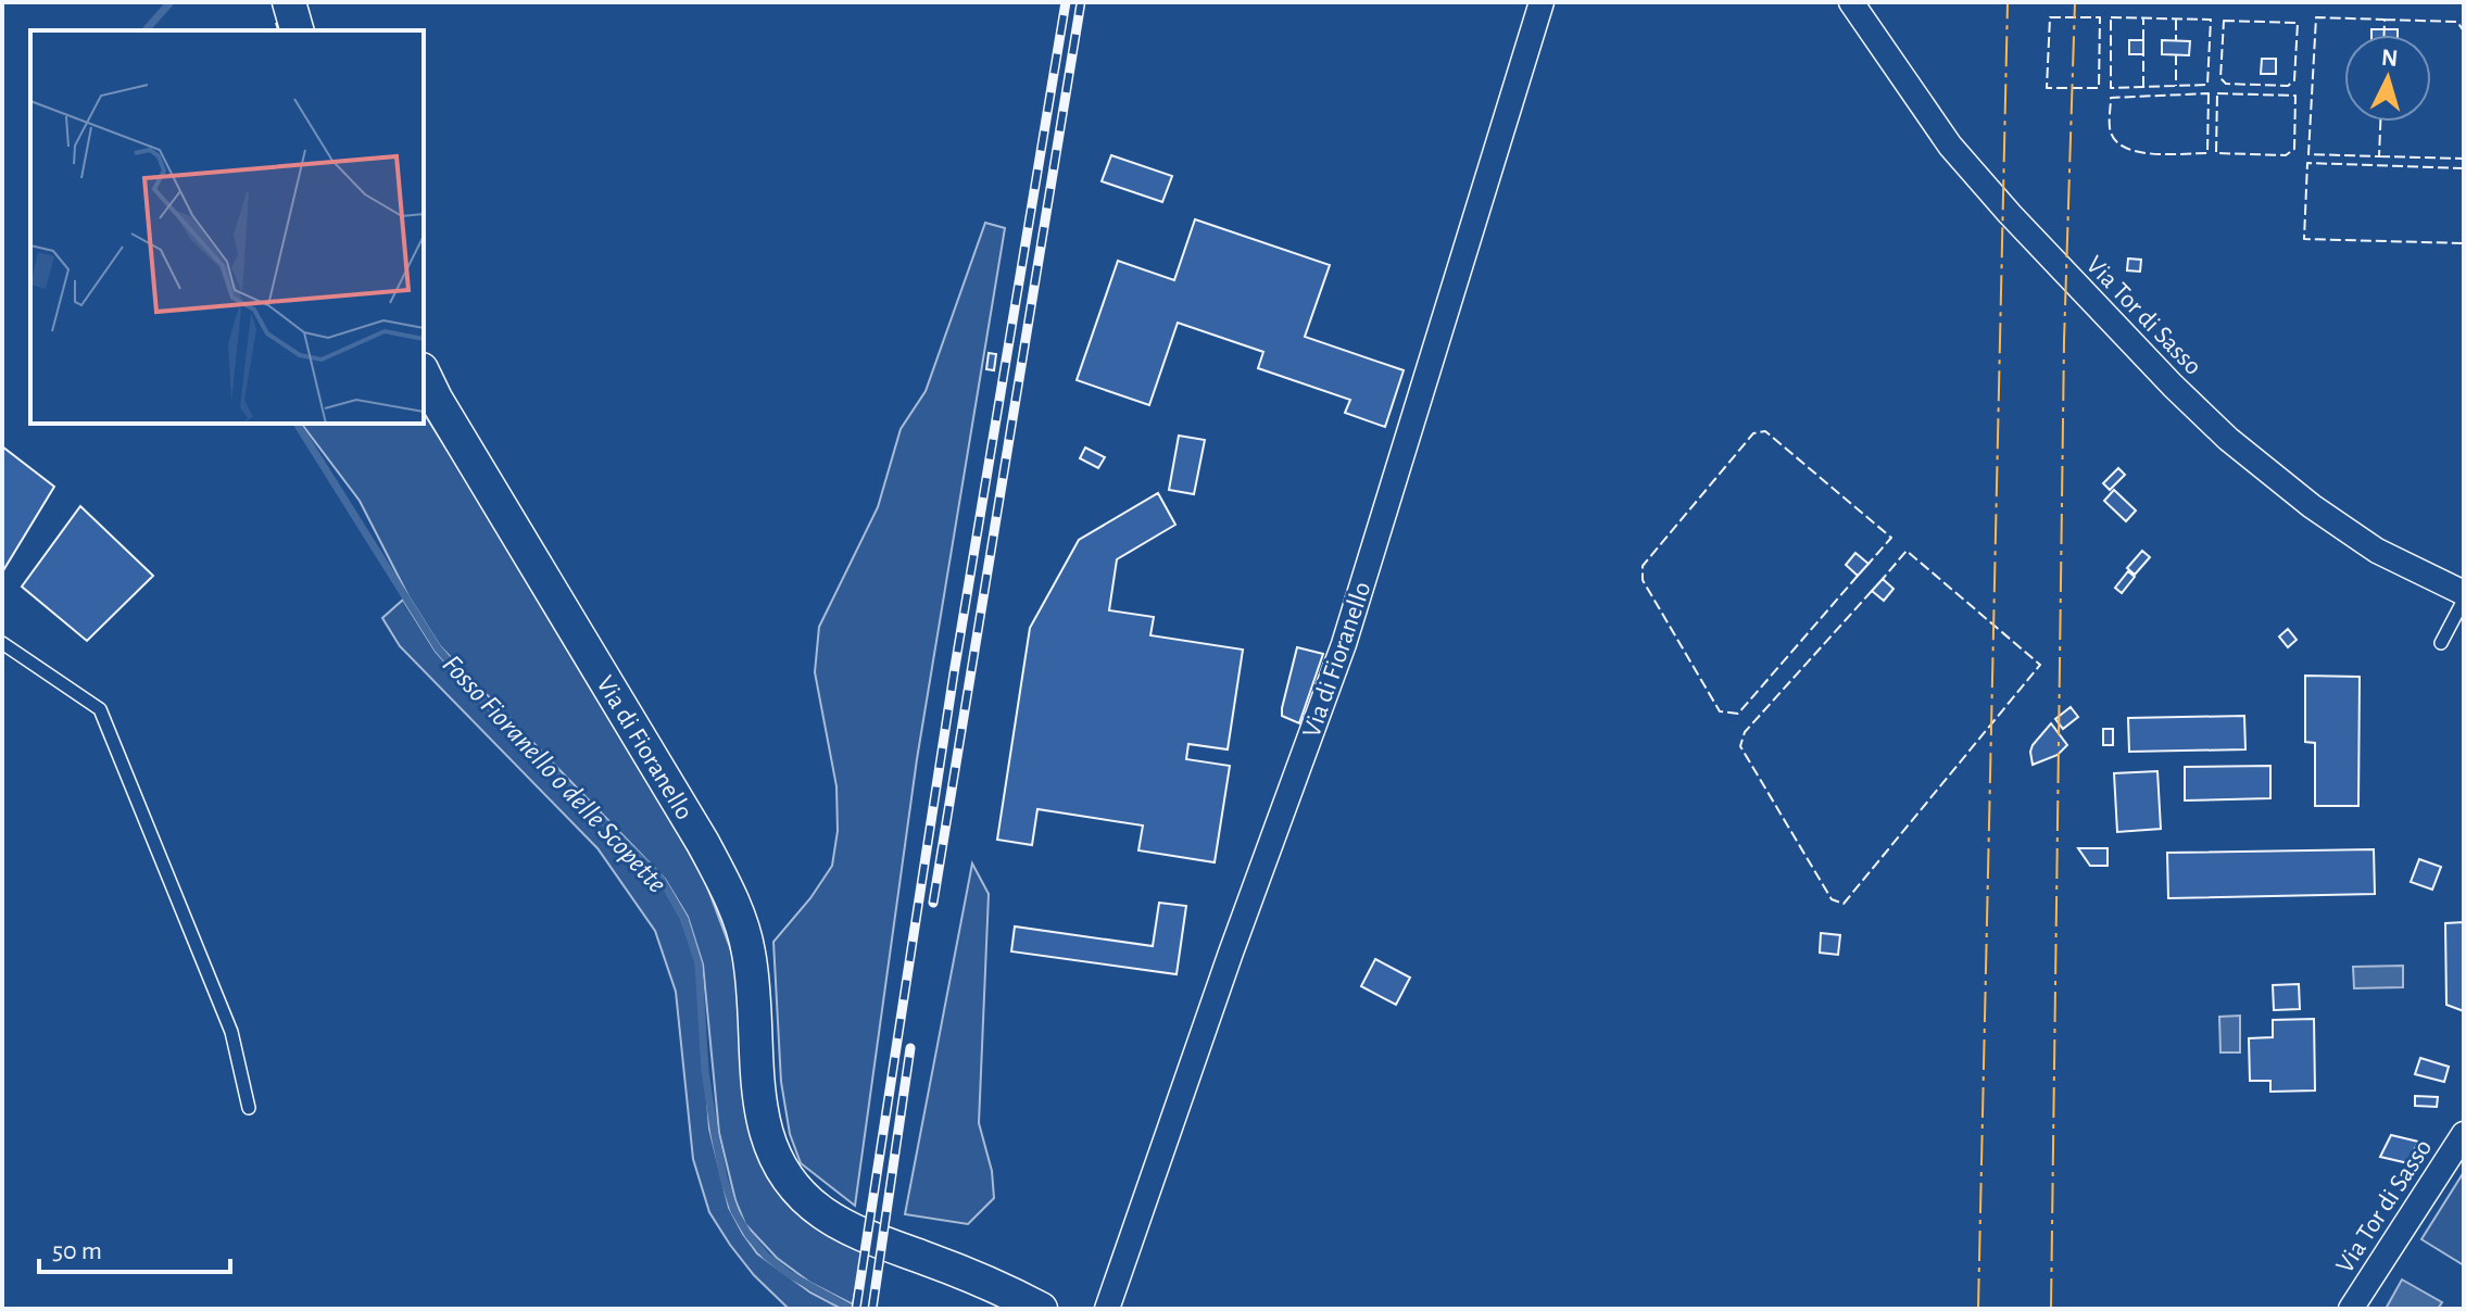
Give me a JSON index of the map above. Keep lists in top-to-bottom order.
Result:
{
  "streets": {
    "street": ["Via Tor di Sasso", "Via di Fioranello"]
  },
  "water": ["Fosso Fioranello o delle Scopette"],
  "scale_bar": "50 m",
  "north": "top"
}
